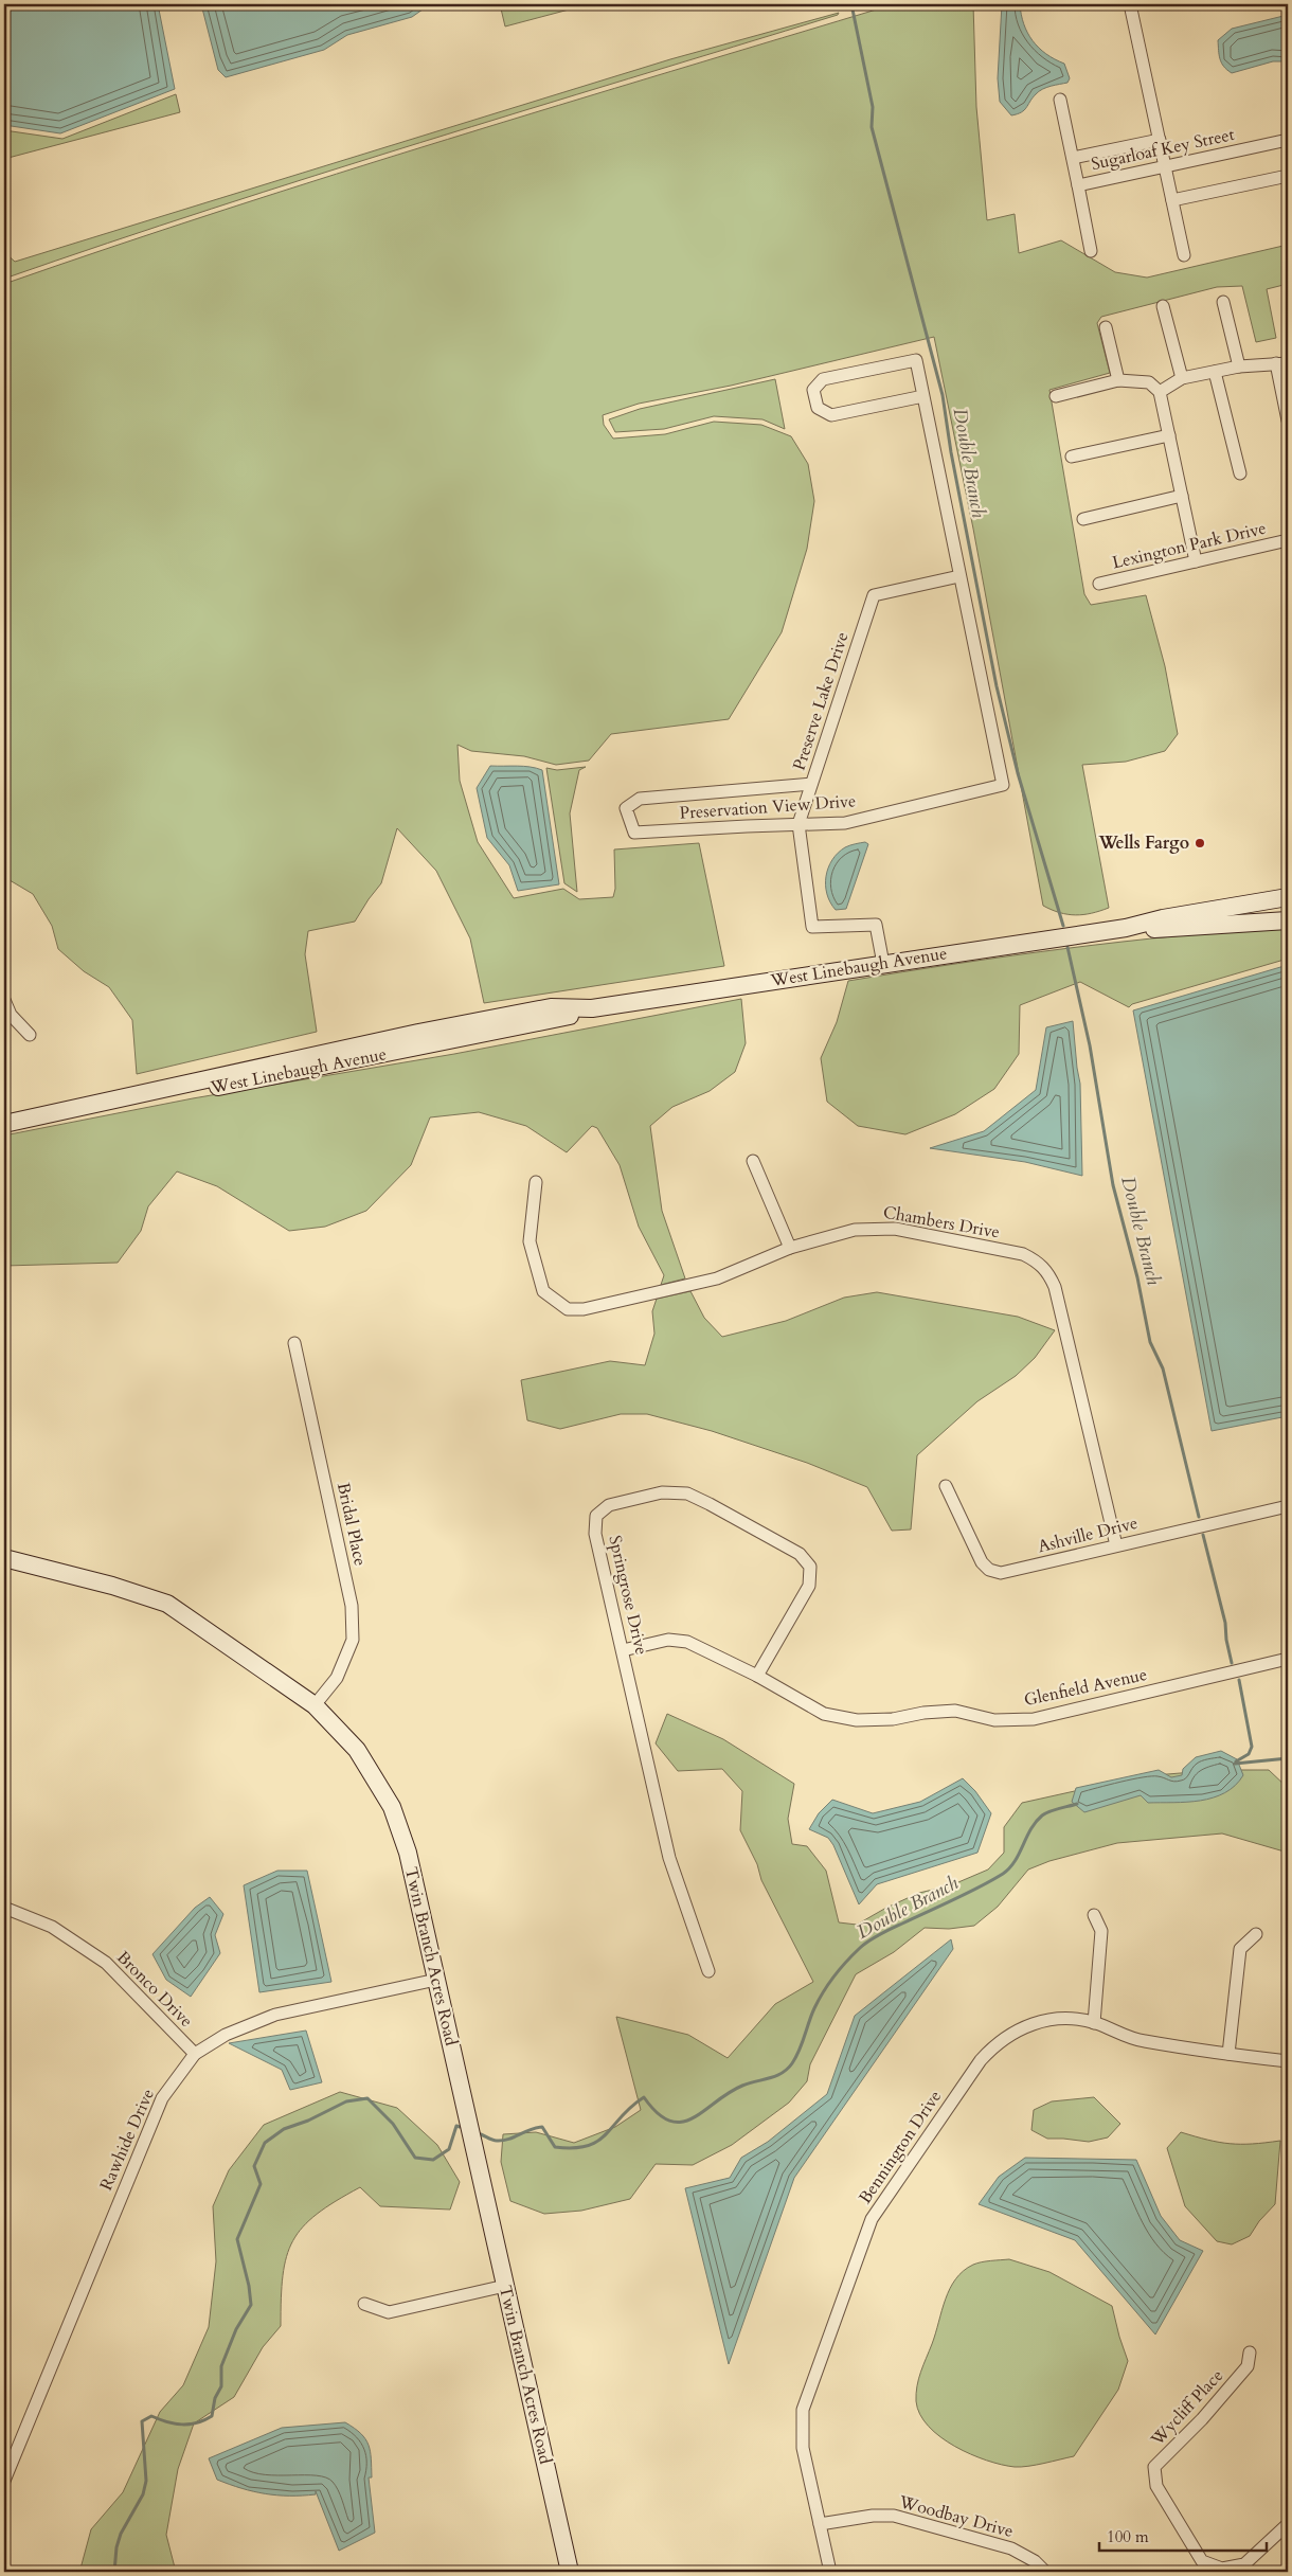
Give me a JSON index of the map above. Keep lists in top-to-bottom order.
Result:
{
  "streets": {
    "main road": ["West Linebaugh Avenue", "Twin Branch Acres Road"],
    "street": [
      "Sugarloaf Key Street",
      "Lexington Park Drive",
      "Preserve Lake Drive",
      "Preservation View Drive",
      "Chambers Drive",
      "Bridal Place",
      "Ashville Drive",
      "Springrose Drive",
      "Glenfield Avenue",
      "Bronco Drive",
      "Rawhide Drive",
      "Bennington Drive",
      "Wycliff Place",
      "Woodbay Drive"
    ]
  },
  "crossings": [
    ["Preserve Lake Drive", "Preservation View Drive"],
    ["Preserve Lake Drive", "West Linebaugh Avenue"],
    ["Chambers Drive", "Ashville Drive"],
    ["Bridal Place", "Twin Branch Acres Road"],
    ["Springrose Drive", "Glenfield Avenue"],
    ["Twin Branch Acres Road", "Rawhide Drive"],
    ["Bronco Drive", "Rawhide Drive"],
    ["Bennington Drive", "Woodbay Drive"]
  ],
  "water": ["Double Branch"],
  "places": ["Wells Fargo"],
  "scale_bar": "100 m"
}
